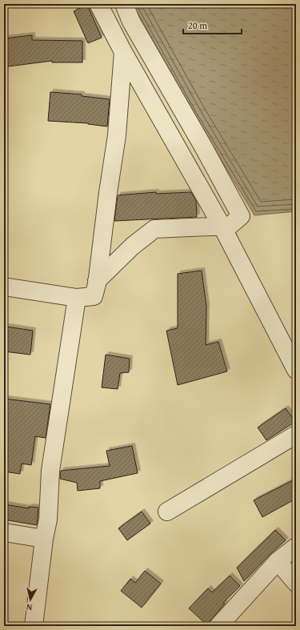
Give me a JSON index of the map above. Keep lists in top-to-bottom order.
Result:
{
  "scale_bar": "20 m",
  "north": "bottom"
}
